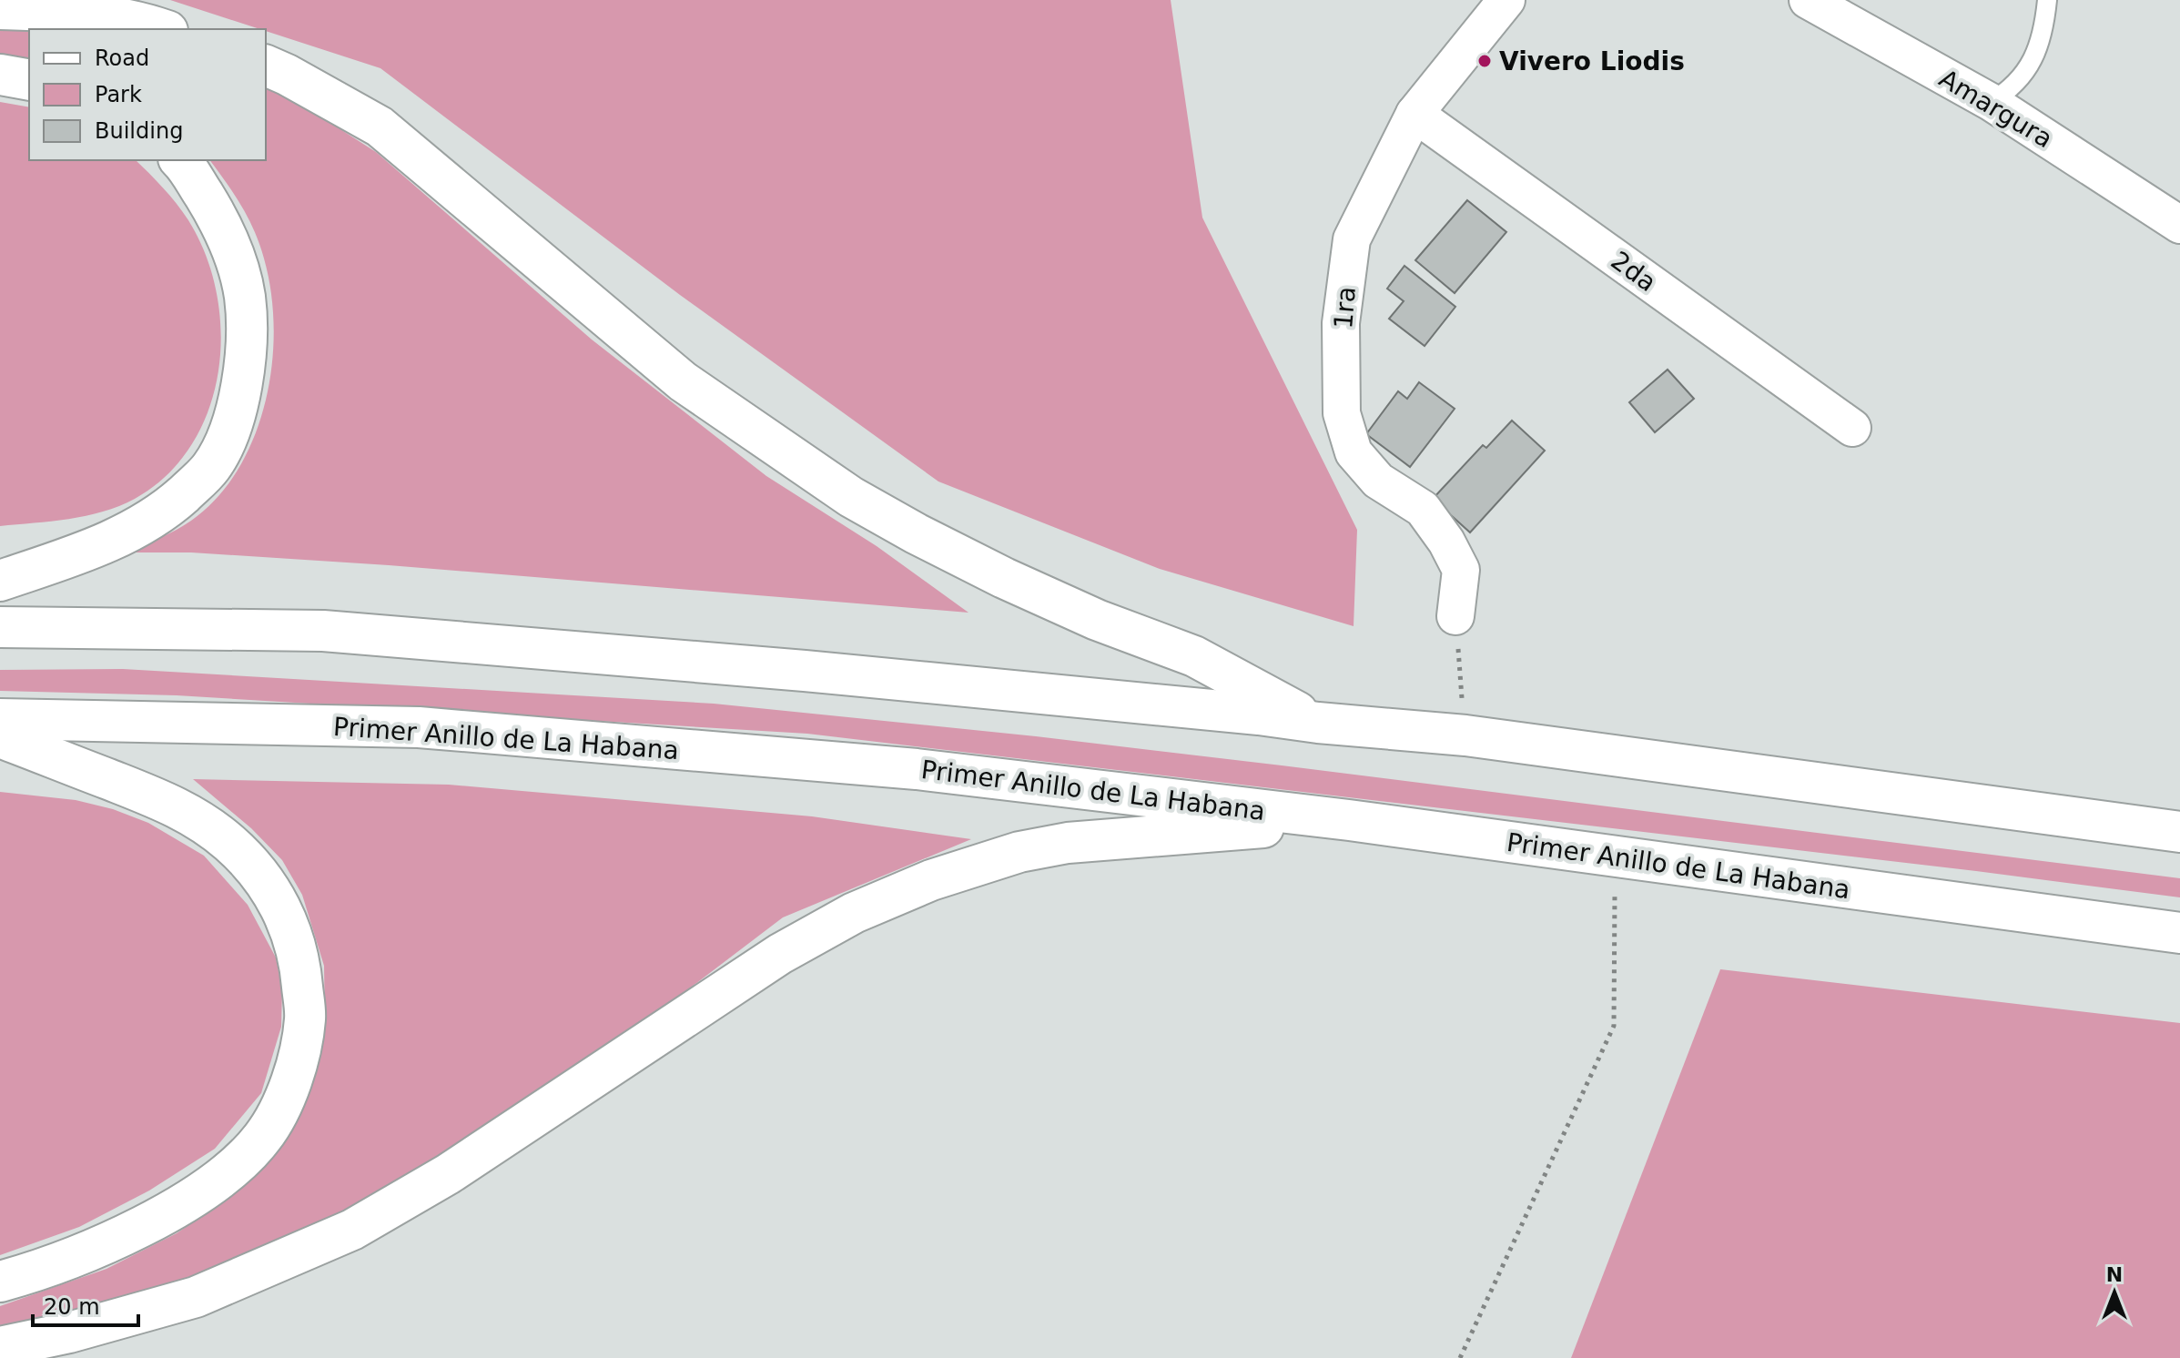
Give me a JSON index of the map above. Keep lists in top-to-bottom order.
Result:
{
  "streets": {
    "highway": ["Primer Anillo de La Habana"],
    "street": ["Amargura", "2da", "1ra"]
  },
  "crossings": [
    ["2da", "1ra"]
  ],
  "places": ["Vivero Liodis"],
  "legend": ["Road", "Park", "Building"],
  "scale_bar": "20 m",
  "north": "top"
}
